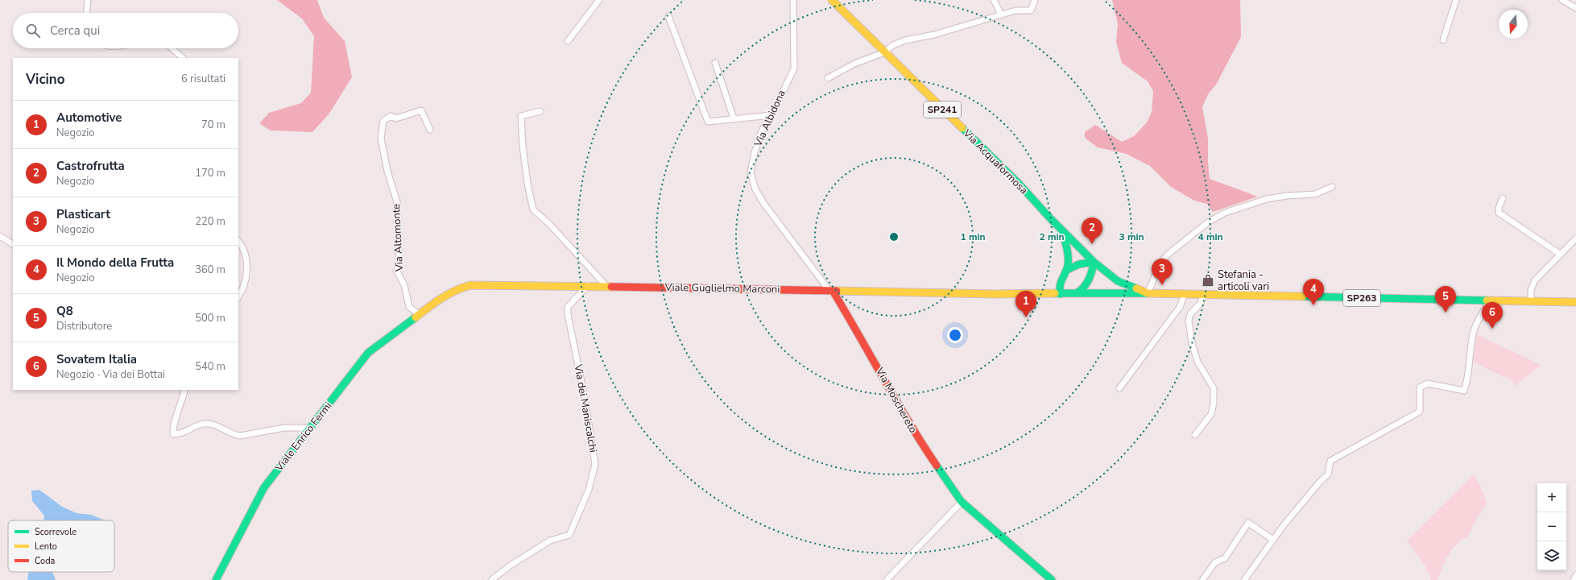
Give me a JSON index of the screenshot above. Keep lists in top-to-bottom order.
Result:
{
  "streets": {
    "main road": [
      "SP241",
      "Via Acquaformosa",
      "Viale Guglielmo Marconi",
      "SP263",
      "Via Moschereto",
      "Viale Enrico Fermi"
    ],
    "street": ["Via Albidona", "Via Altomonte", "Via dei Maniscalchi"]
  },
  "crossings": [
    ["SP241", "Via Acquaformosa"],
    ["SP241", "SP263"],
    ["Via Albidona", "Viale Guglielmo Marconi"],
    ["Via Albidona", "Via Moschereto"],
    ["Via Altomonte", "Viale Guglielmo Marconi"],
    ["Via Altomonte", "Viale Enrico Fermi"],
    ["Viale Guglielmo Marconi", "SP263"],
    ["Viale Guglielmo Marconi", "Via Moschereto"],
    ["Viale Guglielmo Marconi", "Via dei Maniscalchi"],
    ["Viale Guglielmo Marconi", "Viale Enrico Fermi"]
  ],
  "places": {
    "shop": ["Stefania - articoli vari"]
  },
  "legend": ["Scorrevole", "Lento", "Coda"],
  "north": "bottom",
  "page": {
    "search": "Cerca qui",
    "heading": ["Vicino", "6 risultati"],
    "list": [
      {
        "mark": "1",
        "name": "Automotive",
        "note": "Negozio",
        "value": "70 m"
      },
      {
        "mark": "2",
        "name": "Castrofrutta",
        "note": "Negozio",
        "value": "170 m"
      },
      {
        "mark": "3",
        "name": "Plasticart",
        "note": "Negozio",
        "value": "220 m"
      },
      {
        "mark": "4",
        "name": "Il Mondo della Frutta",
        "note": "Negozio",
        "value": "360 m"
      },
      {
        "mark": "5",
        "name": "Q8",
        "note": "Distributore",
        "value": "500 m"
      },
      {
        "mark": "6",
        "name": "Sovatem Italia",
        "note": "Negozio · Via dei Bottai",
        "value": "540 m"
      }
    ],
    "pins": [
      "2",
      "3",
      "4",
      "5",
      "1",
      "6"
    ],
    "map_buttons": ["+", "−"]
  },
  "rings": [
    "1 min",
    "2 min",
    "3 min",
    "4 min"
  ]
}
